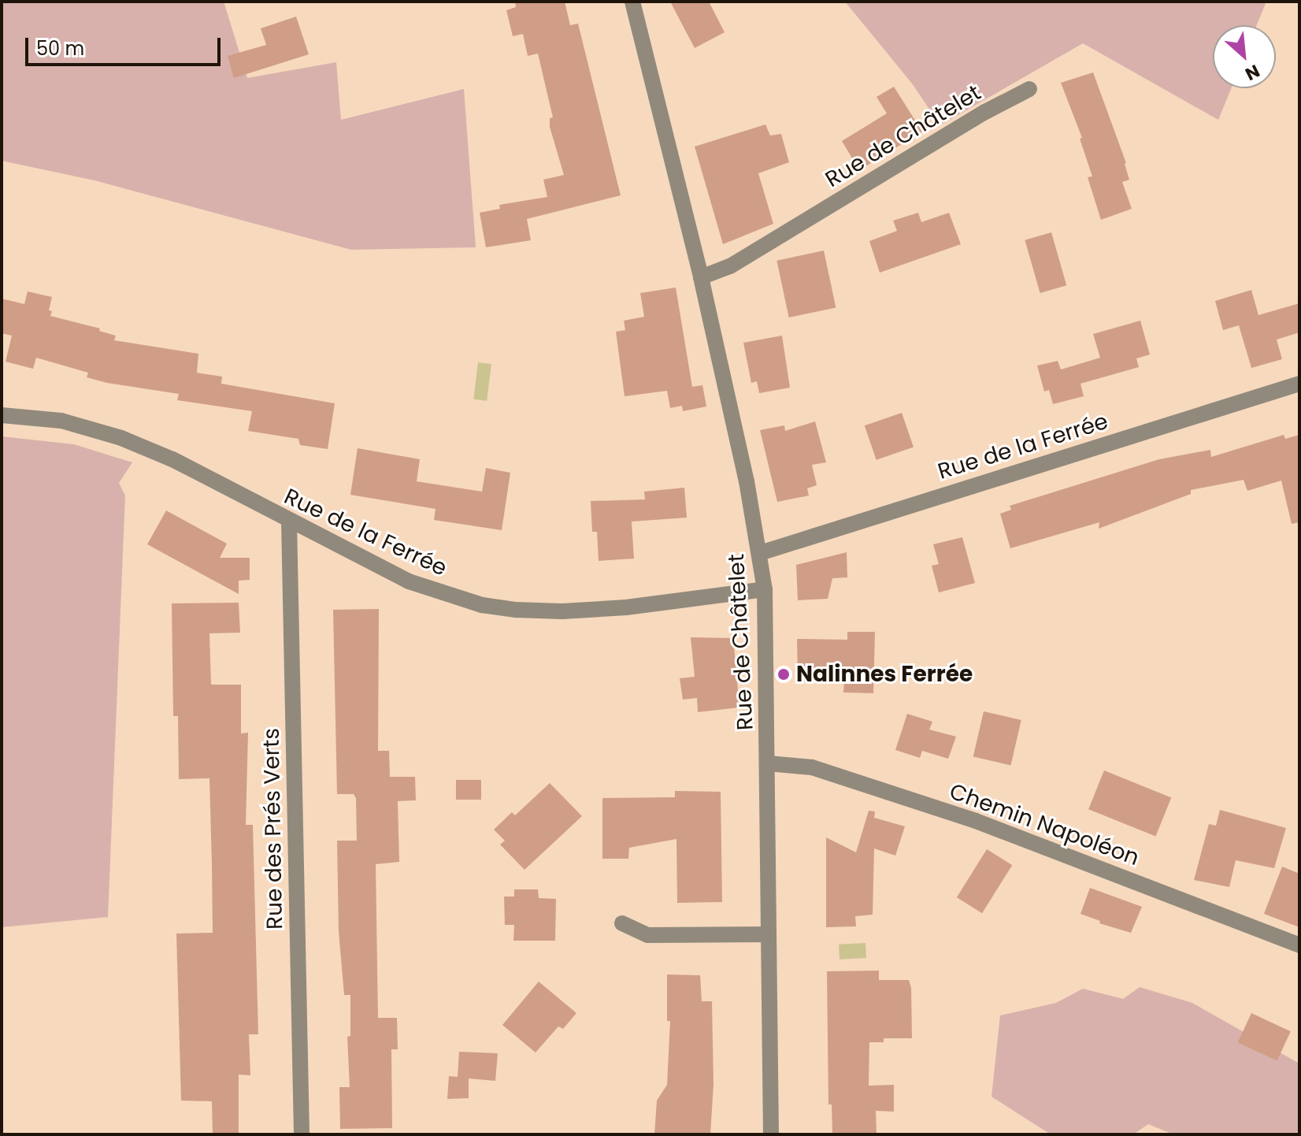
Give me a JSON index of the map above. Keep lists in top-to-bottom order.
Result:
{
  "streets": {
    "street": [
      "Rue de Châtelet",
      "Rue de la Ferrée",
      "Chemin Napoléon",
      "Rue des Prés Verts"
    ]
  },
  "crossings": [
    ["Rue de Châtelet", "Rue de la Ferrée"],
    ["Rue de Châtelet", "Chemin Napoléon"],
    ["Rue de la Ferrée", "Rue des Prés Verts"]
  ],
  "places": ["Nalinnes Ferrée"],
  "scale_bar": "50 m",
  "north": "bottom right"
}
